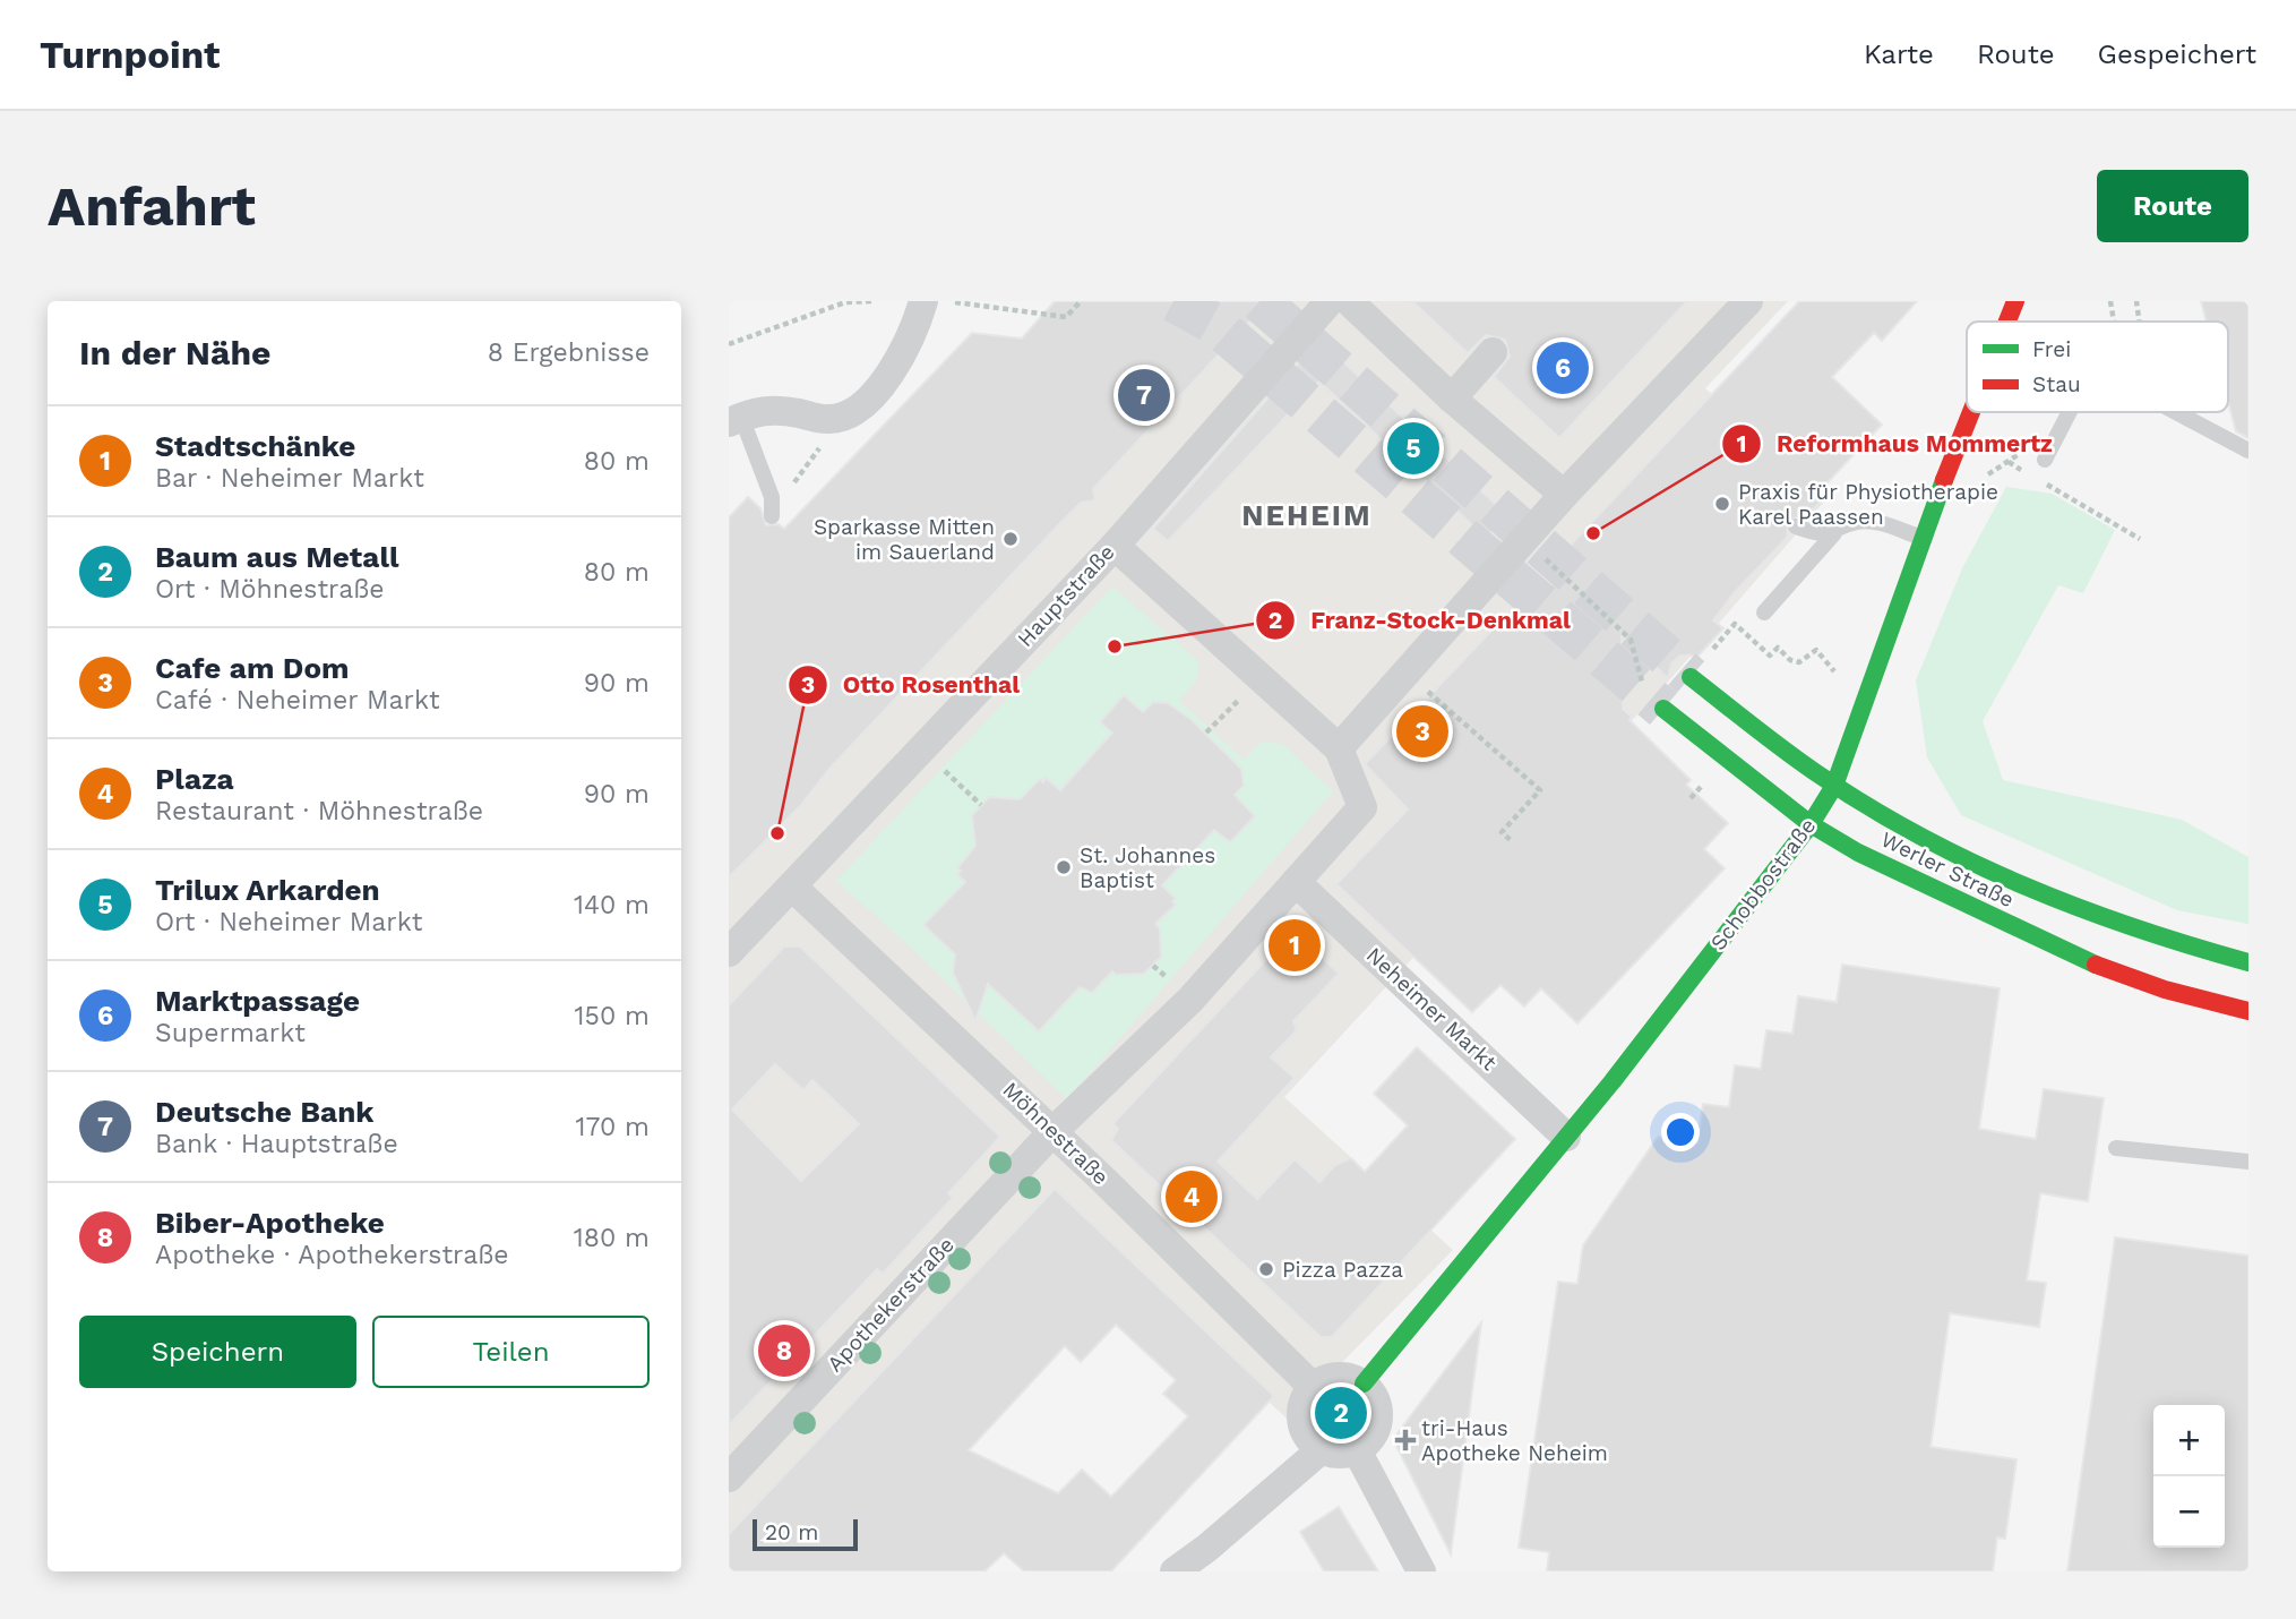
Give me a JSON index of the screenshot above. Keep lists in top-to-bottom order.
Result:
{
  "streets": {
    "street": [
      "Hauptstraße",
      "Werler Straße",
      "Schobbostraße",
      "Neheimer Markt",
      "Möhnestraße",
      "Apothekerstraße"
    ]
  },
  "crossings": [
    ["Hauptstraße", "Möhnestraße"],
    ["Werler Straße", "Schobbostraße"],
    ["Schobbostraße", "Neheimer Markt"],
    ["Schobbostraße", "Möhnestraße"],
    ["Möhnestraße", "Apothekerstraße"]
  ],
  "districts": ["NEHEIM"],
  "places": {
    "other": [
      "Praxis für Physiotherapie Karel Paassen",
      "Reformhaus Mommertz",
      "Sparkasse Mitten im Sauerland",
      "Franz-Stock-Denkmal",
      "Otto Rosenthal",
      "St. Johannes Baptist",
      "Pizza Pazza"
    ],
    "health": ["tri-Haus Apotheke Neheim"]
  },
  "legend": ["Frei", "Stau"],
  "scale_bar": "20 m",
  "page": {
    "header": "Turnpoint",
    "nav": ["Karte", "Route", "Gespeichert"],
    "buttons": [
      "Route",
      ["Speichern", "Teilen"]
    ],
    "title": "Anfahrt",
    "heading": ["In der Nähe", "8 Ergebnisse"],
    "pins": [
      "6",
      "7",
      "5",
      "3",
      "1",
      "4",
      "8",
      "2"
    ],
    "list": [
      {
        "mark": "1",
        "name": "Stadtschänke",
        "note": "Bar · Neheimer Markt",
        "value": "80 m"
      },
      {
        "mark": "2",
        "name": "Baum aus Metall",
        "note": "Ort · Möhnestraße",
        "value": "80 m"
      },
      {
        "mark": "3",
        "name": "Cafe am Dom",
        "note": "Café · Neheimer Markt",
        "value": "90 m"
      },
      {
        "mark": "4",
        "name": "Plaza",
        "note": "Restaurant · Möhnestraße",
        "value": "90 m"
      },
      {
        "mark": "5",
        "name": "Trilux Arkarden",
        "note": "Ort · Neheimer Markt",
        "value": "140 m"
      },
      {
        "mark": "6",
        "name": "Marktpassage",
        "note": "Supermarkt",
        "value": "150 m"
      },
      {
        "mark": "7",
        "name": "Deutsche Bank",
        "note": "Bank · Hauptstraße",
        "value": "170 m"
      },
      {
        "mark": "8",
        "name": "Biber-Apotheke",
        "note": "Apotheke · Apothekerstraße",
        "value": "180 m"
      }
    ],
    "map_buttons": ["+", "−"],
    "scale": "20 m"
  }
}
